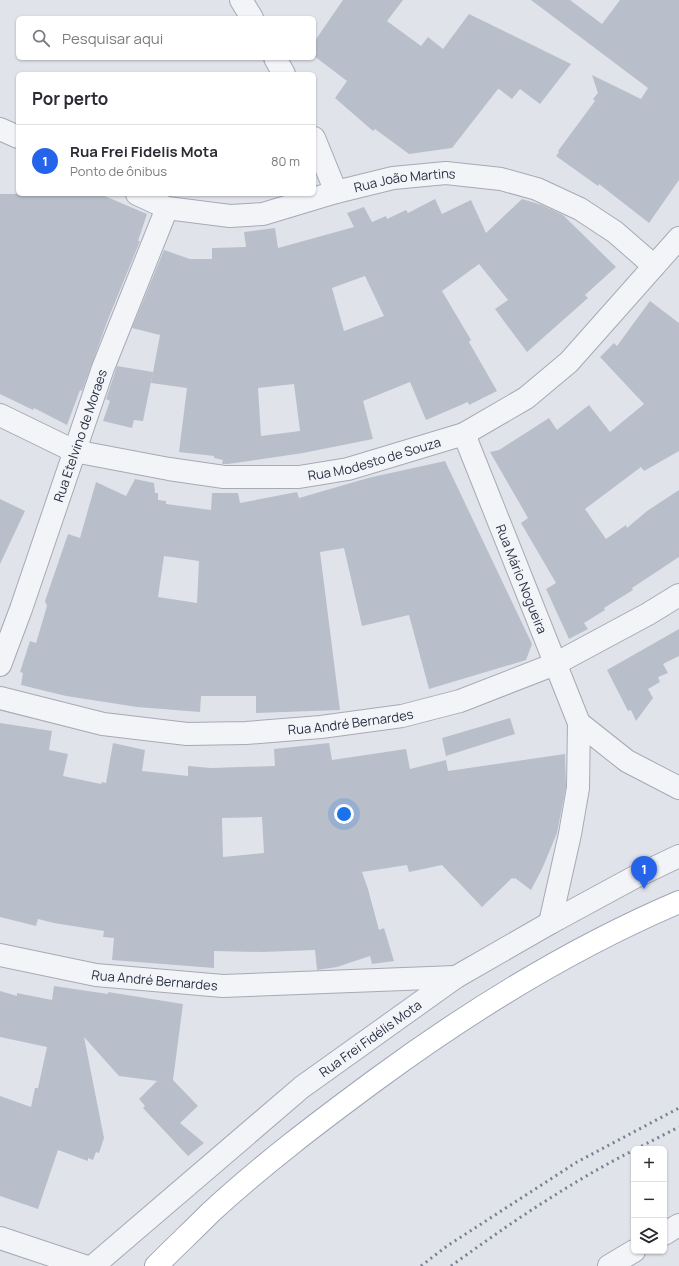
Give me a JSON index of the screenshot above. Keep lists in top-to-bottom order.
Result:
{
  "streets": {
    "street": [
      "Rua João Martins",
      "Rua Etelvino de Moraes",
      "Rua Modesto de Souza",
      "Rua Mário Nogueira",
      "Rua André Bernardes",
      "Rua Frei Fidélis Mota"
    ]
  },
  "crossings": [
    ["Rua João Martins", "Rua Etelvino de Moraes"],
    ["Rua João Martins", "Rua Modesto de Souza"],
    ["Rua Etelvino de Moraes", "Rua Modesto de Souza"],
    ["Rua Modesto de Souza", "Rua Mário Nogueira"],
    ["Rua Mário Nogueira", "Rua André Bernardes"],
    ["Rua Mário Nogueira", "Rua Frei Fidélis Mota"],
    ["Rua André Bernardes", "Rua Frei Fidélis Mota"]
  ],
  "page": {
    "search": "Pesquisar aqui",
    "heading": "Por perto",
    "list": [
      {
        "mark": "1",
        "name": "Rua Frei Fidelis Mota",
        "note": "Ponto de ônibus",
        "value": "80 m"
      }
    ],
    "pins": "1",
    "map_buttons": ["+", "−"]
  }
}
